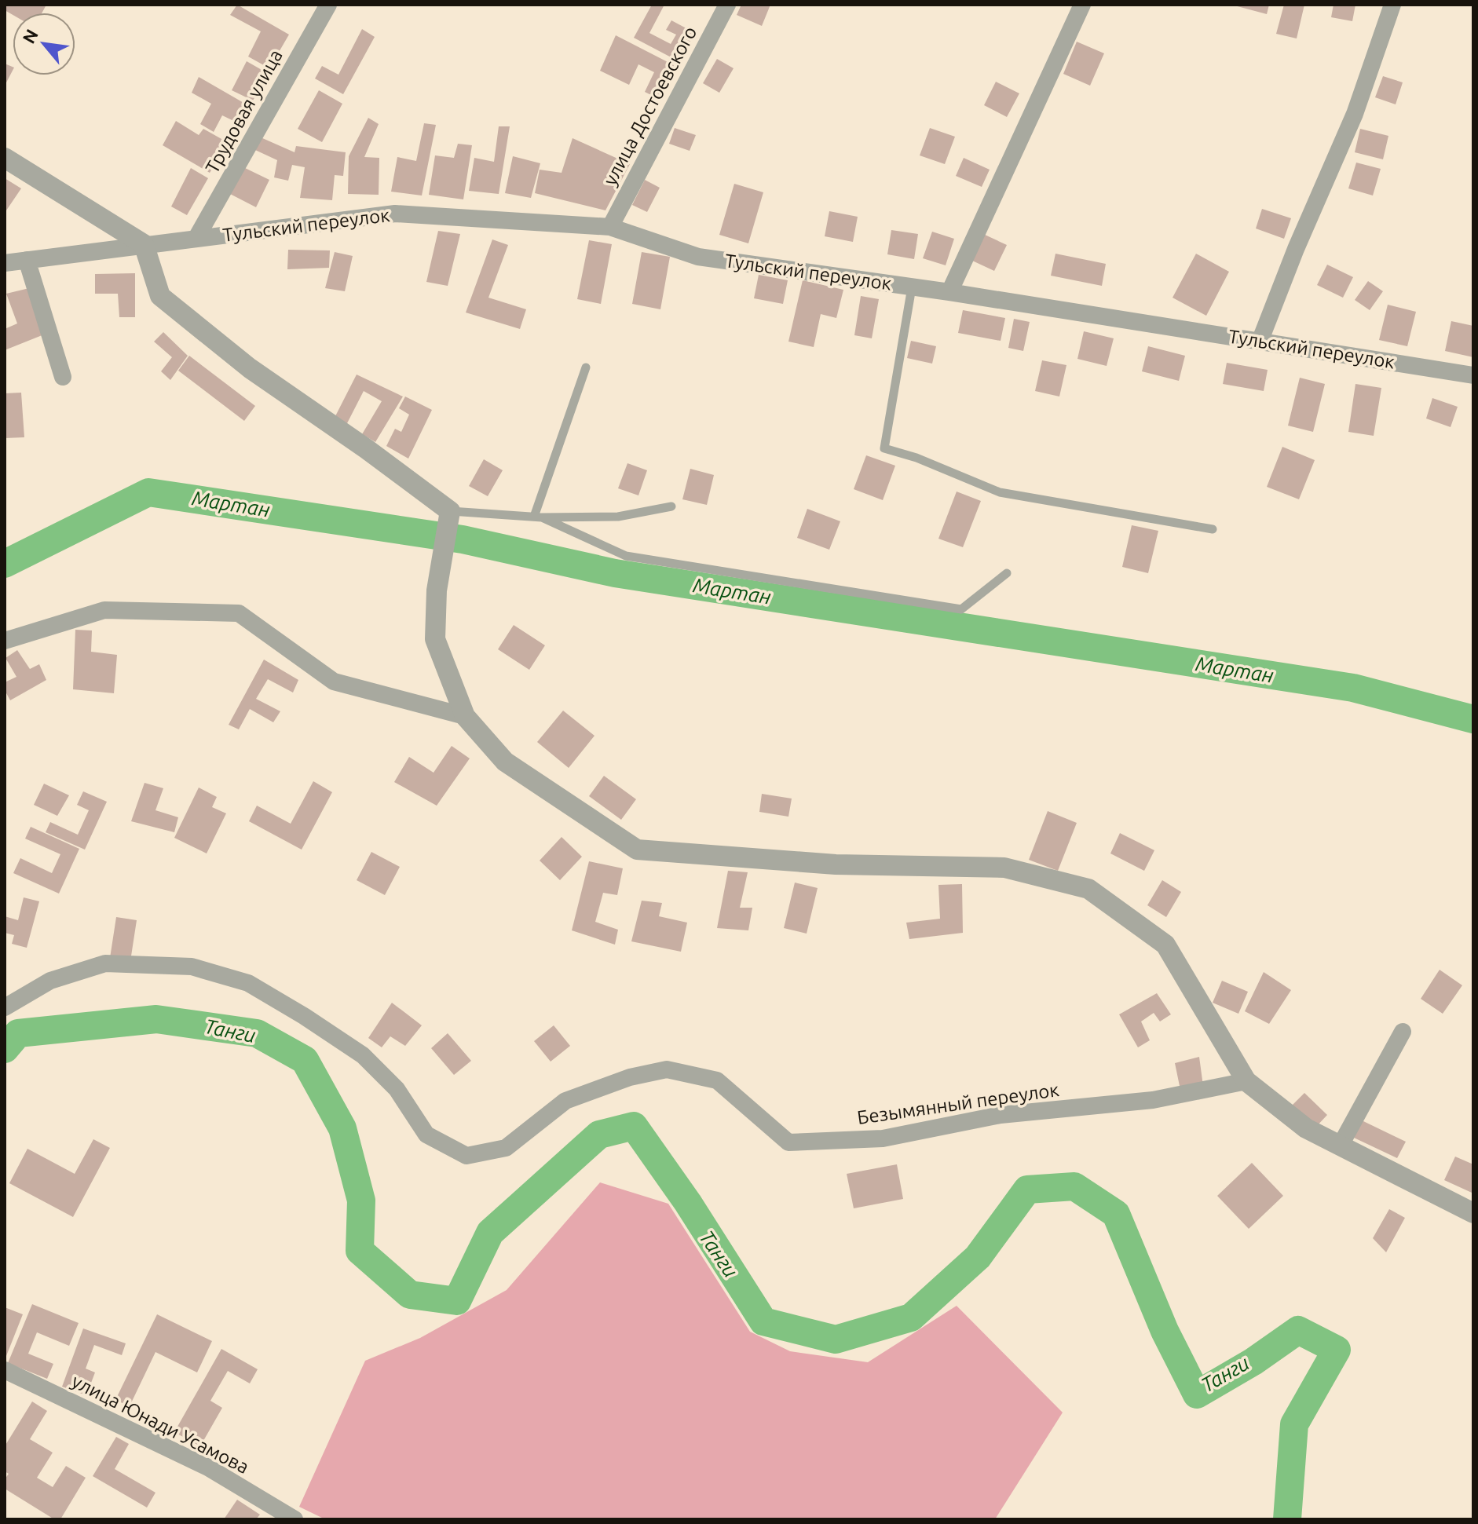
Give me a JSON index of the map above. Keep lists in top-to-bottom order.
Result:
{
  "streets": {
    "street": [
      "улица Достоевского",
      "Трудовая улица",
      "Тульский переулок",
      "Безымянный переулок",
      "улица Юнади Усамова"
    ]
  },
  "crossings": [
    ["улица Достоевского", "Тульский переулок"],
    ["Трудовая улица", "Тульский переулок"]
  ],
  "water": ["Мартан", "Танги"],
  "north": "top left"
}
